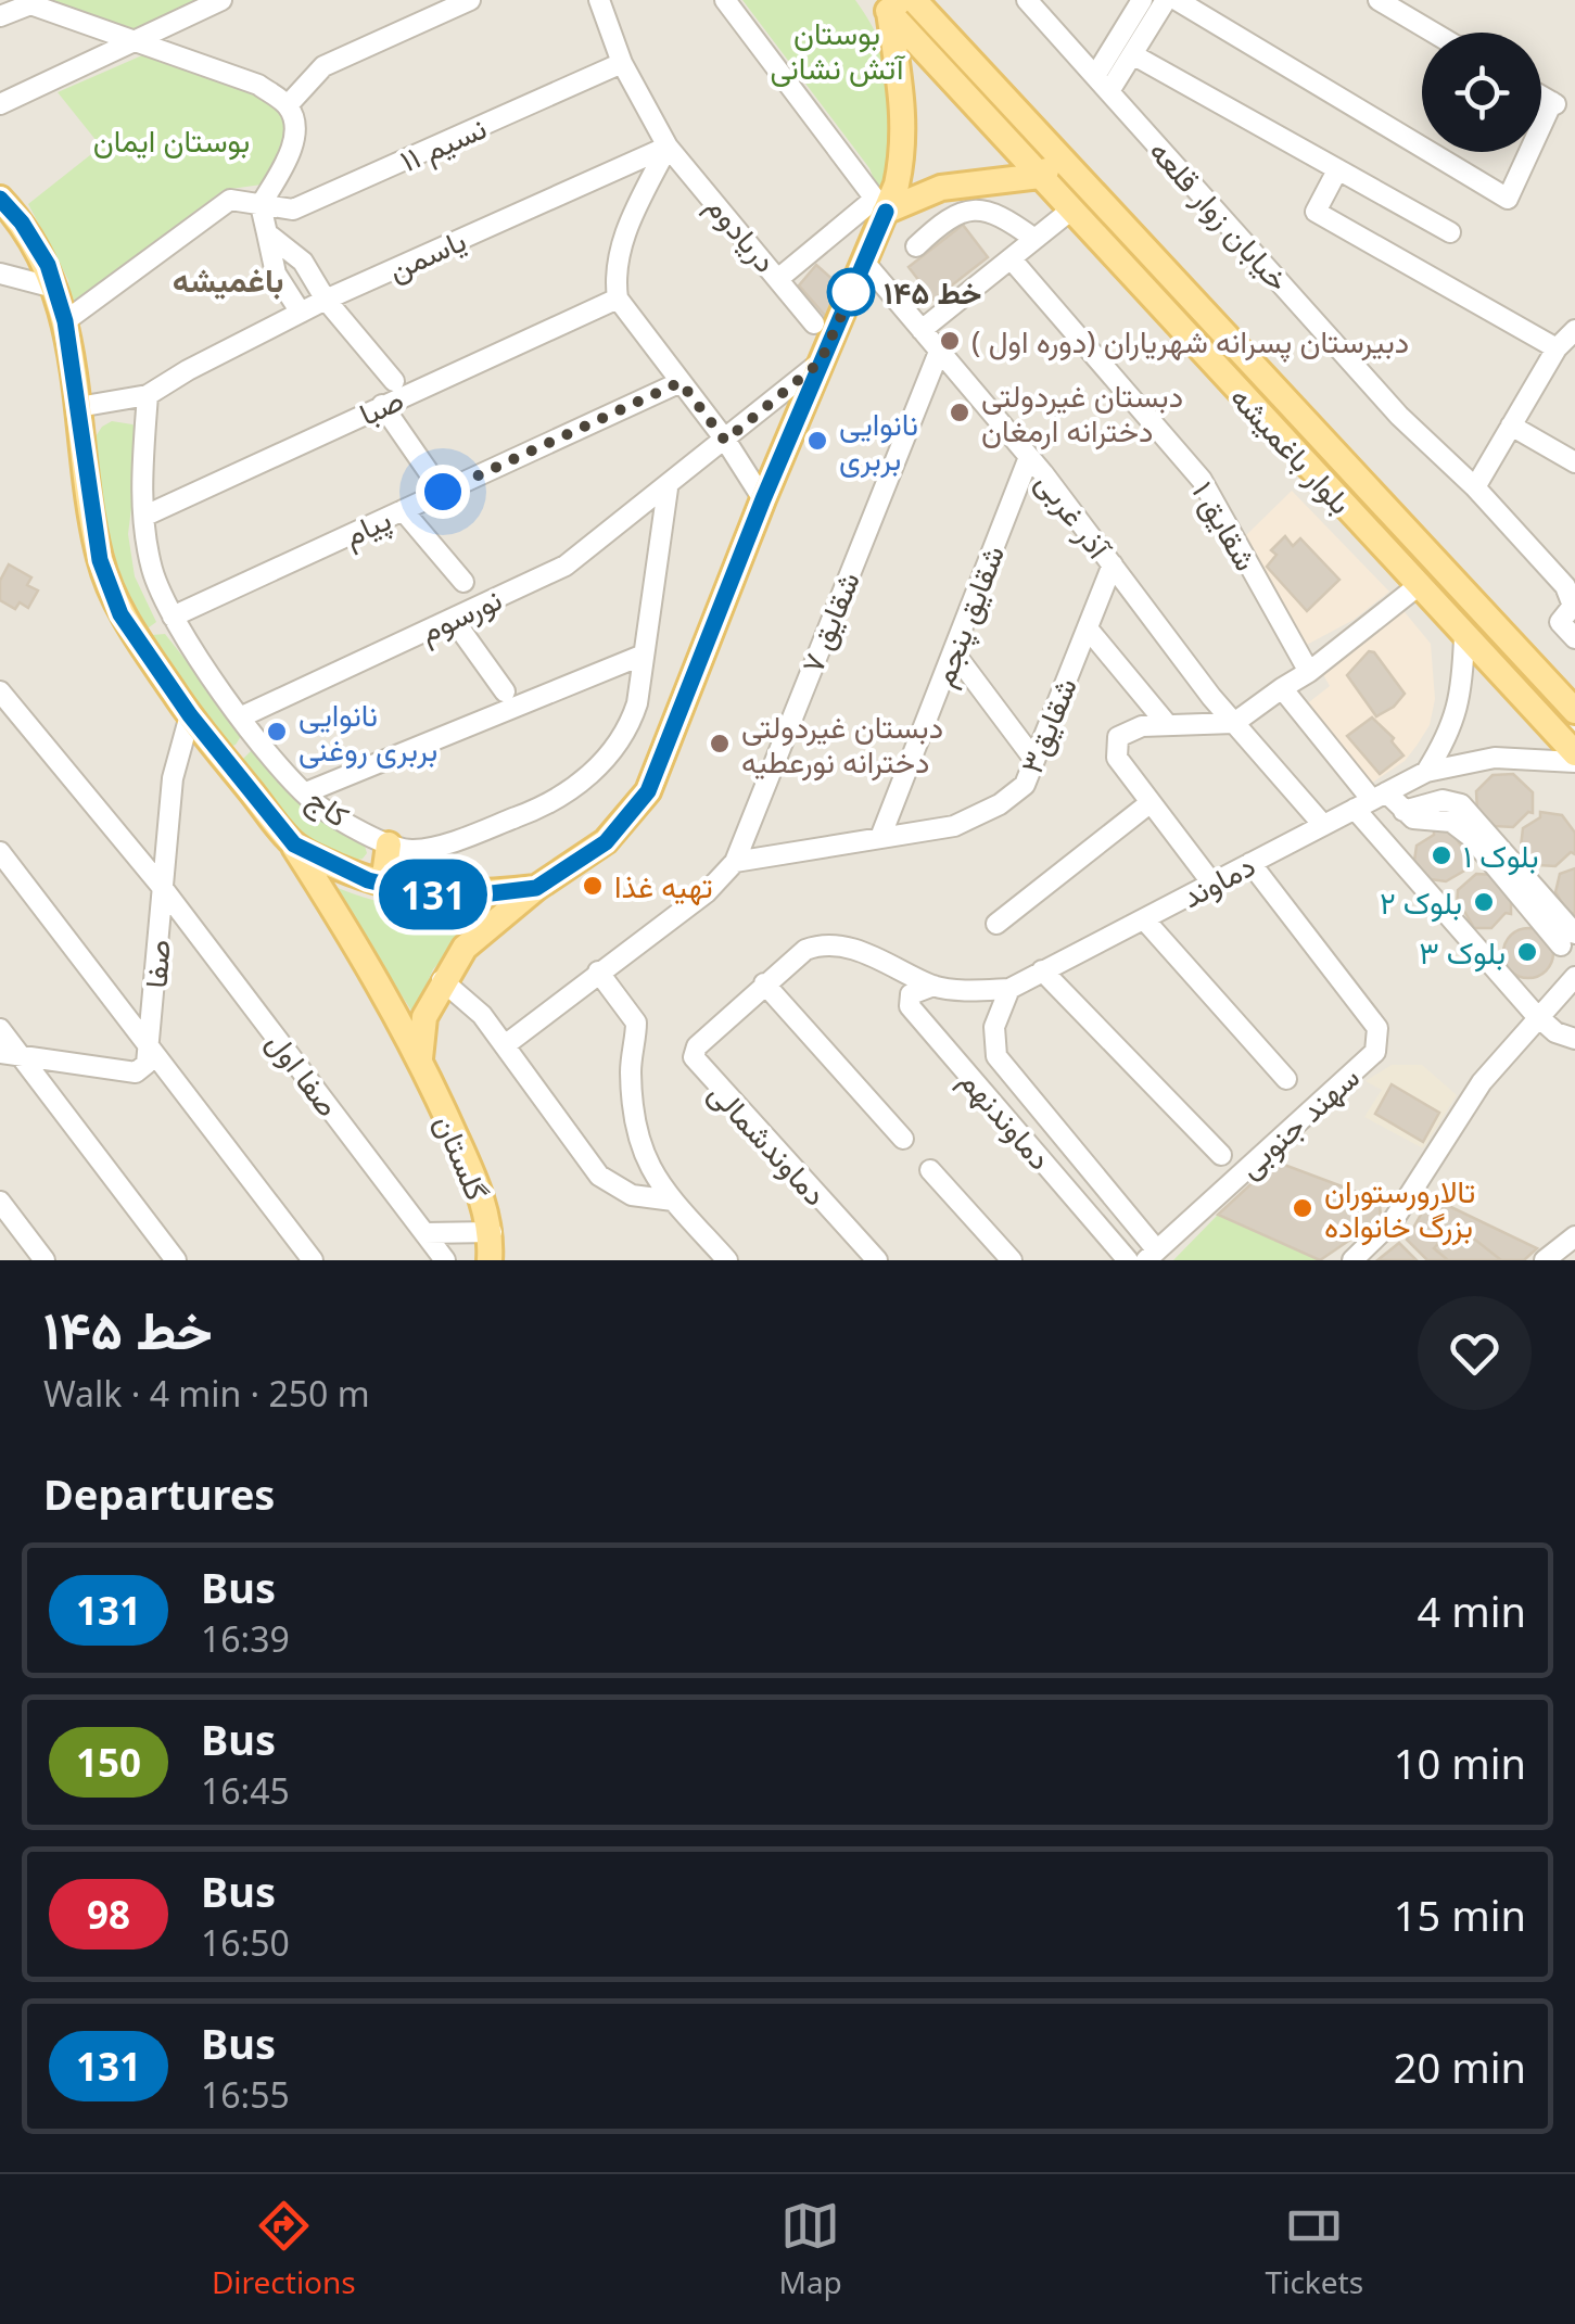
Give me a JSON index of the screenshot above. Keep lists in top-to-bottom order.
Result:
{
  "streets": {
    "main road": ["بلوار باغمیشه", "گلستان"],
    "street": [
      "نسیم ۱۱",
      "خیابان زوار قلعه",
      "دریادوم",
      "یاسمن",
      "صبا",
      "آذر غربی",
      "شقایق ۱",
      "پیام",
      "نورسوم",
      "شقایق پنجم",
      "شقایق ۷",
      "شقایق۳",
      "کاج",
      "دماوند",
      "صفا",
      "صفا اول",
      "دماوندنهم",
      "سهند جنوبی",
      "دماوندشمالی"
    ]
  },
  "crossings": [
    ["نسیم ۱۱", "گلستان"],
    ["دریادوم", "یاسمن"],
    ["یاسمن", "کاج"],
    ["صبا", "کاج"],
    ["بلوار باغمیشه", "دماوند"],
    ["آذر غربی", "شقایق پنجم"],
    ["آذر غربی", "شقایق ۷"],
    ["آذر غربی", "شقایق۳"],
    ["آذر غربی", "دماوند"],
    ["پیام", "کاج"],
    ["نورسوم", "کاج"],
    ["شقایق پنجم", "شقایق۳"],
    ["شقایق ۷", "شقایق۳"],
    ["دماوند", "سهند جنوبی"],
    ["دماوند", "دماوندشمالی"],
    ["صفا", "صفا اول"],
    ["صفا", "گلستان"],
    ["دماوندنهم", "دماوندشمالی"]
  ],
  "districts": ["باغمیشه"],
  "parks": ["بوستان آتش نشانی", "بوستان ایمان"],
  "places": [
    "خط ۱۴۵",
    "دبیرستان پسرانه شهریاران (دوره اول )",
    "دبستان غیردولتی دخترانه ارمغان",
    "نانوایی بربری",
    "نانوایی بربری روغنی",
    "دبستان غیردولتی دخترانه نورعطیه",
    "بلوک ۱",
    "تهیه غذا",
    "بلوک ۲",
    "بلوک ۳",
    "تالارورستوران بزرگ خانواده"
  ],
  "lines": ["bus line 131"],
  "page": {
    "on_map": "131",
    "heading": [
      ["خط ۱۴۵", "Walk · 4 min · 250 m"],
      "Departures"
    ],
    "list": [
      {
        "mark": "131",
        "name": "Bus",
        "note": "16:39",
        "value": "4 min"
      },
      {
        "mark": "150",
        "name": "Bus",
        "note": "16:45",
        "value": "10 min"
      },
      {
        "mark": "98",
        "name": "Bus",
        "note": "16:50",
        "value": "15 min"
      },
      {
        "mark": "131",
        "name": "Bus",
        "note": "16:55",
        "value": "20 min"
      }
    ],
    "tabs": ["Directions", "Map", "Tickets"]
  }
}
